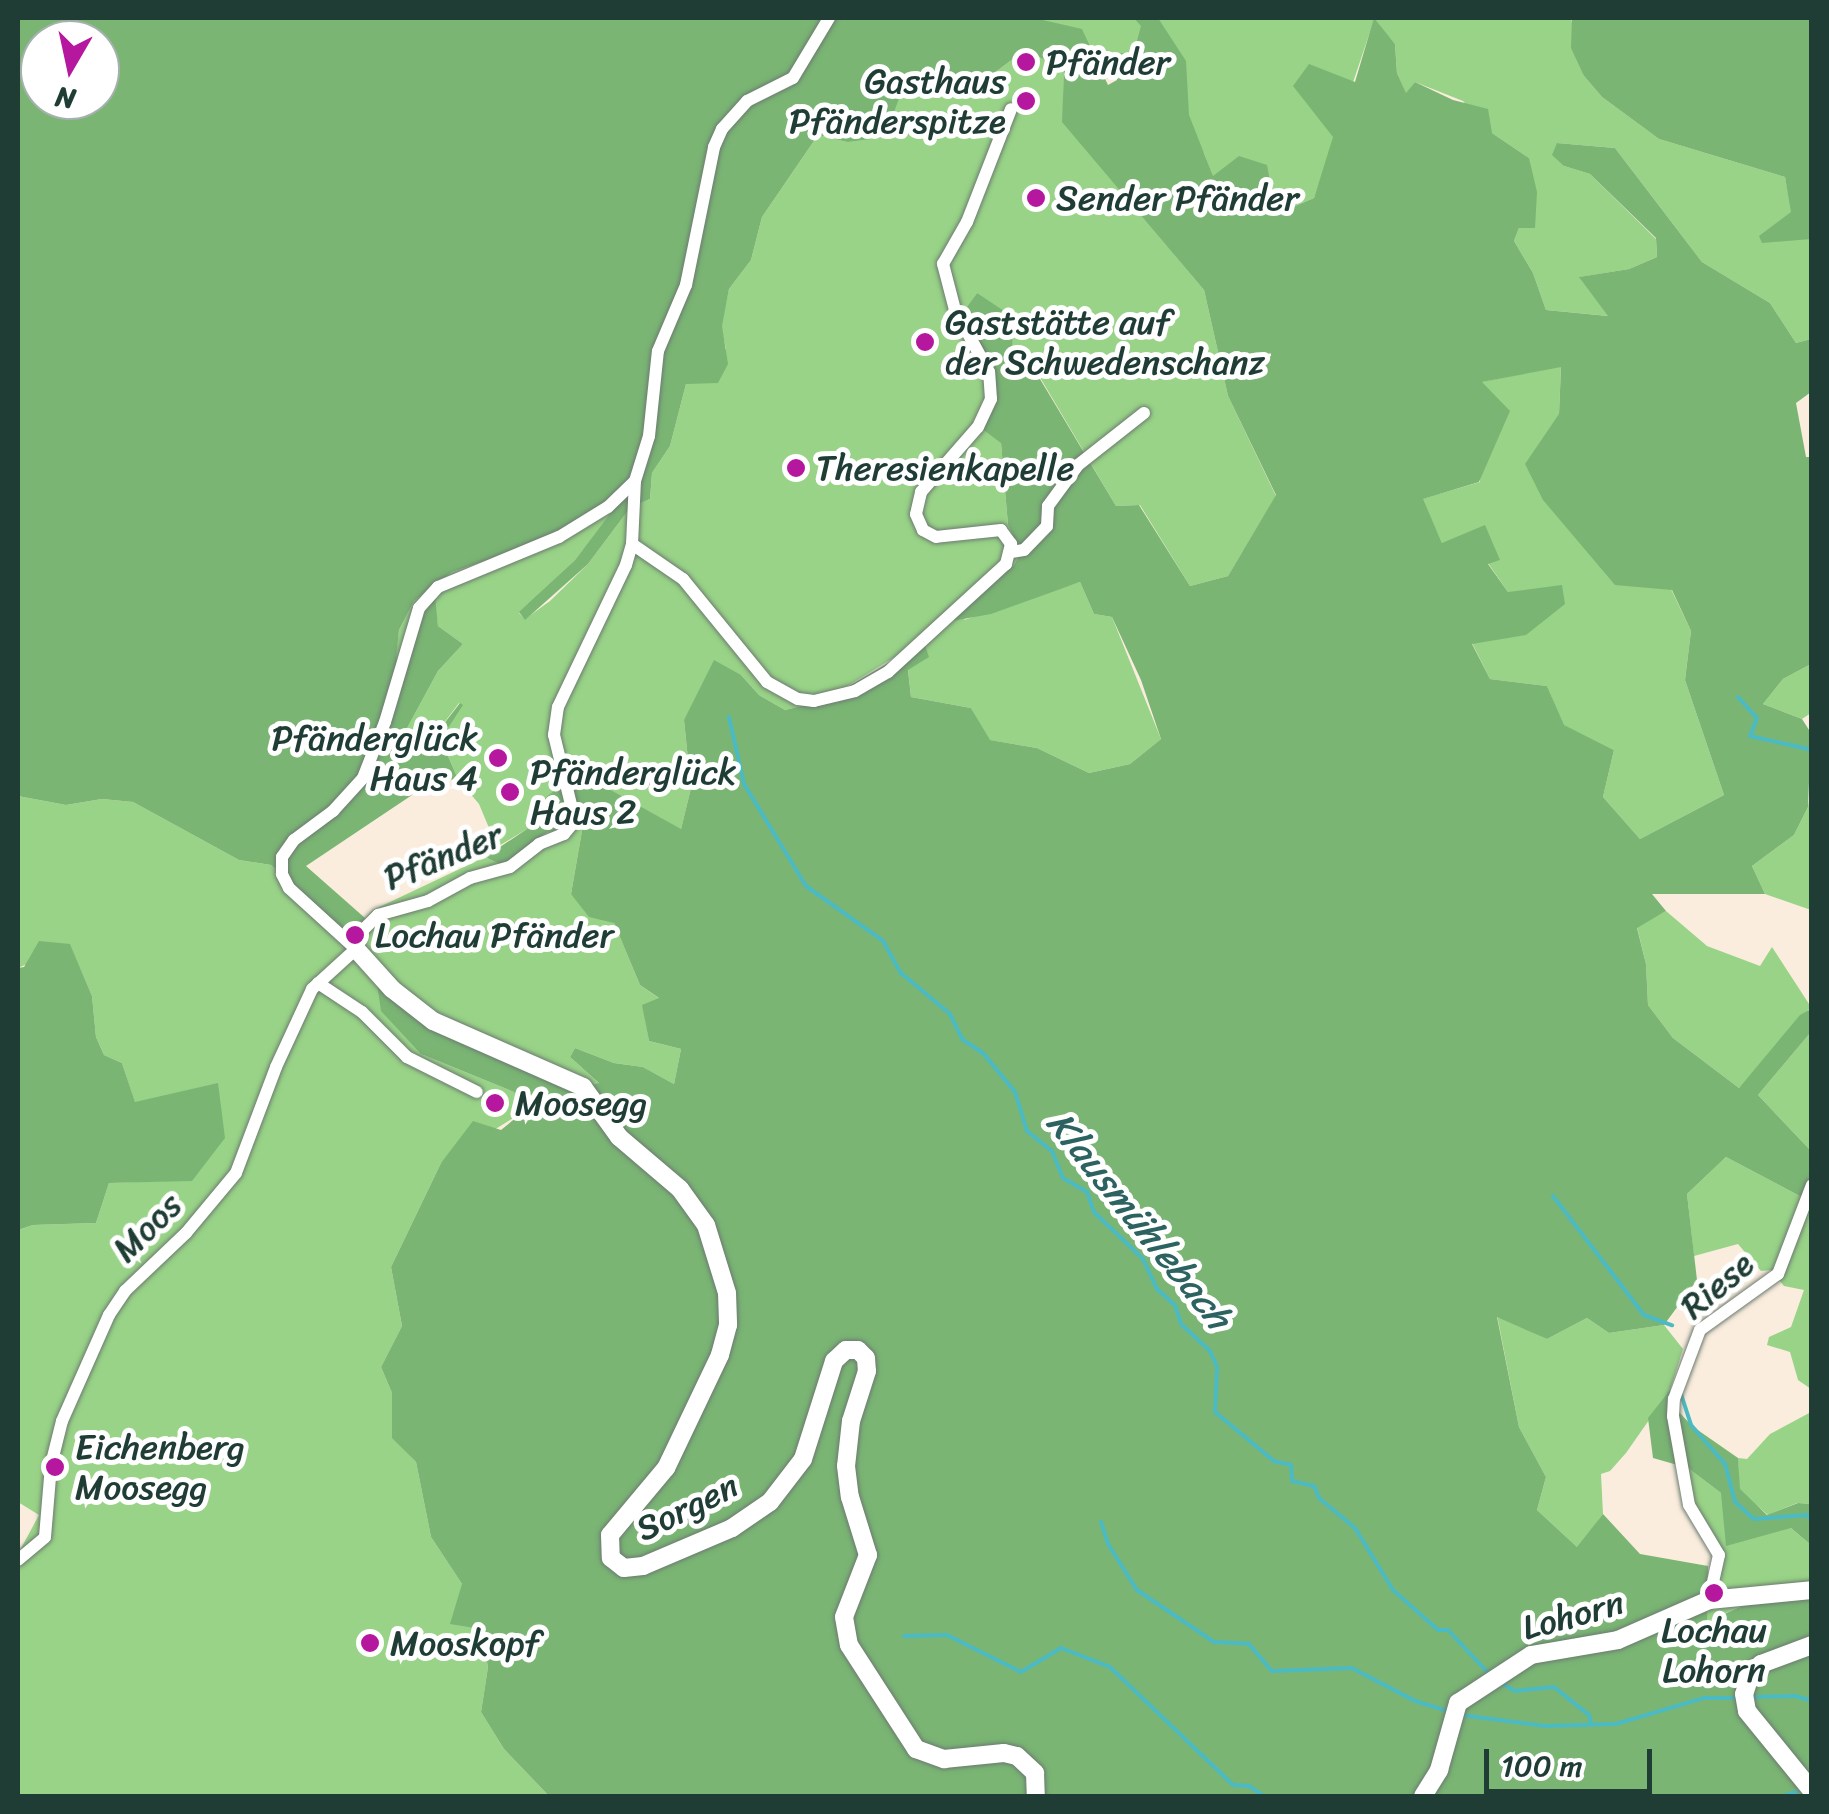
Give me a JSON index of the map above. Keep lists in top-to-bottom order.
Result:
{
  "streets": {
    "street": [
      "Pfänder",
      "Moos",
      "Riese",
      "Sorgen",
      "Lohorn"
    ]
  },
  "crossings": [
    ["Pfänder", "Moos"],
    ["Pfänder", "Sorgen"],
    ["Moos", "Sorgen"],
    ["Riese", "Lohorn"]
  ],
  "water": ["Klausmühlebach"],
  "places": [
    "Pfänder",
    "Gasthaus Pfänderspitze",
    "Sender Pfänder",
    "Gaststätte auf der Schwedenschanz",
    "Theresienkapelle",
    "Pfänderglück Haus 4",
    "Pfänderglück Haus 2",
    "Lochau Pfänder",
    "Moosegg",
    "Eichenberg Moosegg",
    "Lochau Lohorn",
    "Mooskopf"
  ],
  "scale_bar": "100 m",
  "north": "bottom"
}
